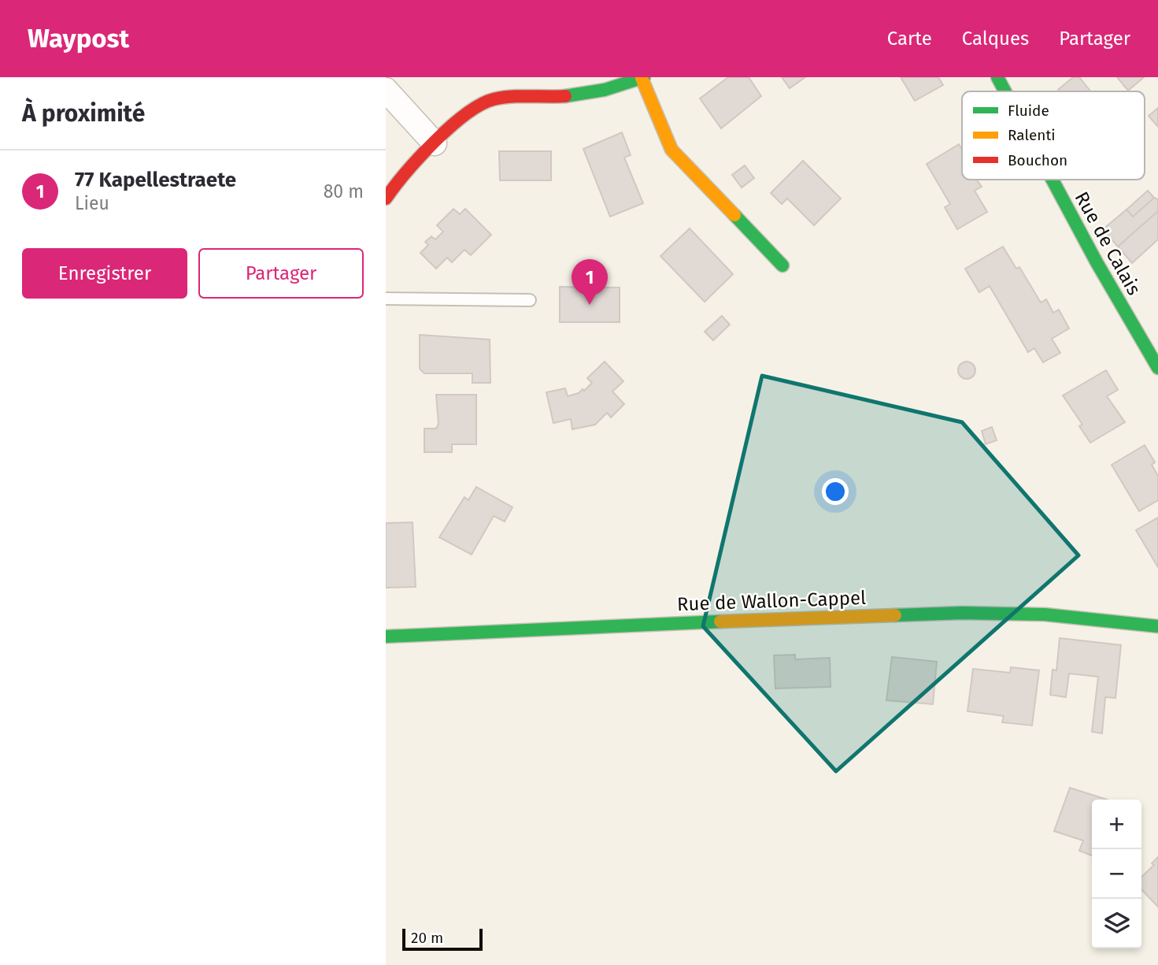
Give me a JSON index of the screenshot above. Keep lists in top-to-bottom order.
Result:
{
  "streets": {
    "street": ["Rue de Calais", "Rue de Wallon-Cappel"]
  },
  "legend": ["Fluide", "Ralenti", "Bouchon"],
  "scale_bar": "20 m",
  "page": {
    "header": "Waypost",
    "nav": ["Carte", "Calques", "Partager"],
    "heading": "À proximité",
    "list": [
      {
        "mark": "1",
        "name": "77 Kapellestraete",
        "note": "Lieu",
        "value": "80 m"
      }
    ],
    "buttons": ["Enregistrer", "Partager"],
    "pins": "1",
    "map_buttons": ["+", "−"],
    "scale": "20 m"
  }
}
